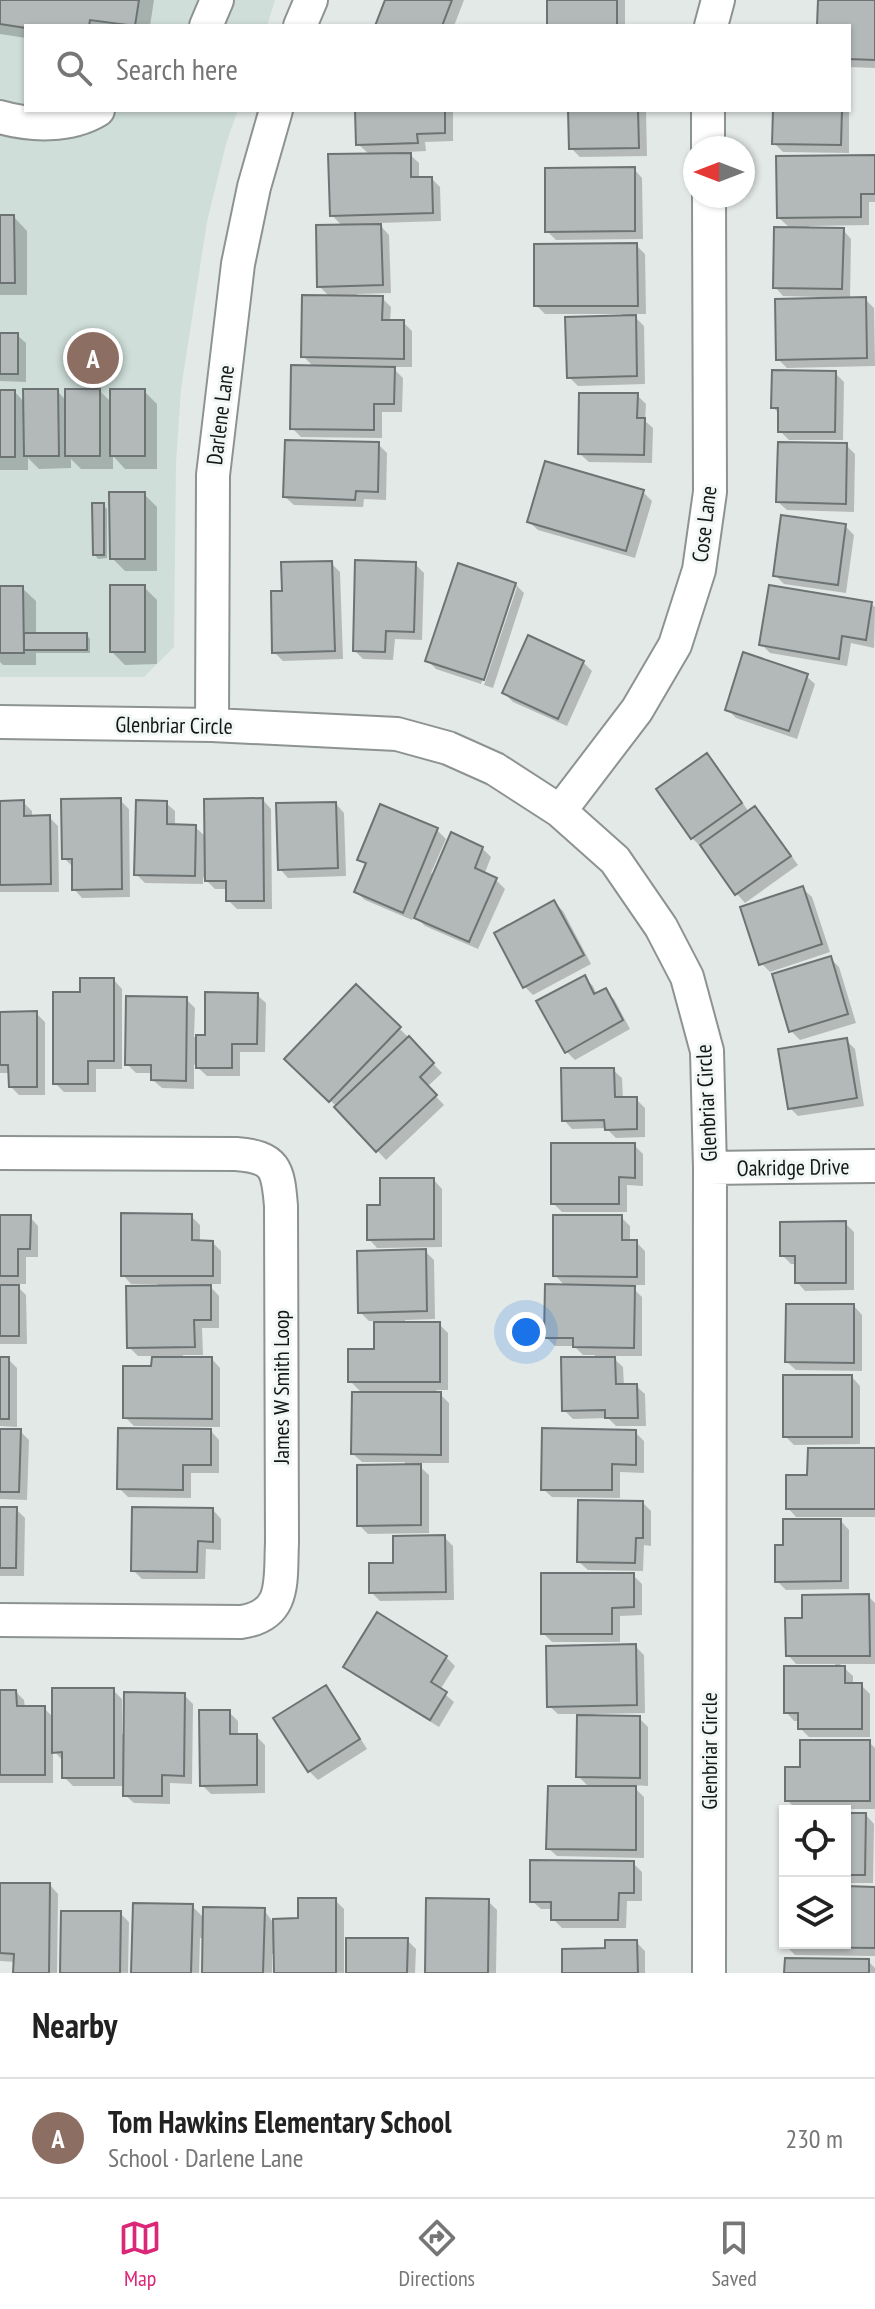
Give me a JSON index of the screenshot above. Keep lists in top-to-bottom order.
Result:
{
  "streets": {
    "street": [
      "Darlene Lane",
      "Cose Lane",
      "Glenbriar Circle",
      "Oakridge Drive",
      "James W Smith Loop"
    ]
  },
  "crossings": [
    ["Darlene Lane", "Glenbriar Circle"],
    ["Cose Lane", "Glenbriar Circle"],
    ["Glenbriar Circle", "Oakridge Drive"]
  ],
  "north": "left",
  "page": {
    "search": "Search here",
    "pins": "A",
    "heading": "Nearby",
    "list": [
      {
        "mark": "A",
        "name": "Tom Hawkins Elementary School",
        "note": "School · Darlene Lane",
        "value": "230 m"
      }
    ],
    "nav": ["Map", "Directions", "Saved"]
  }
}
